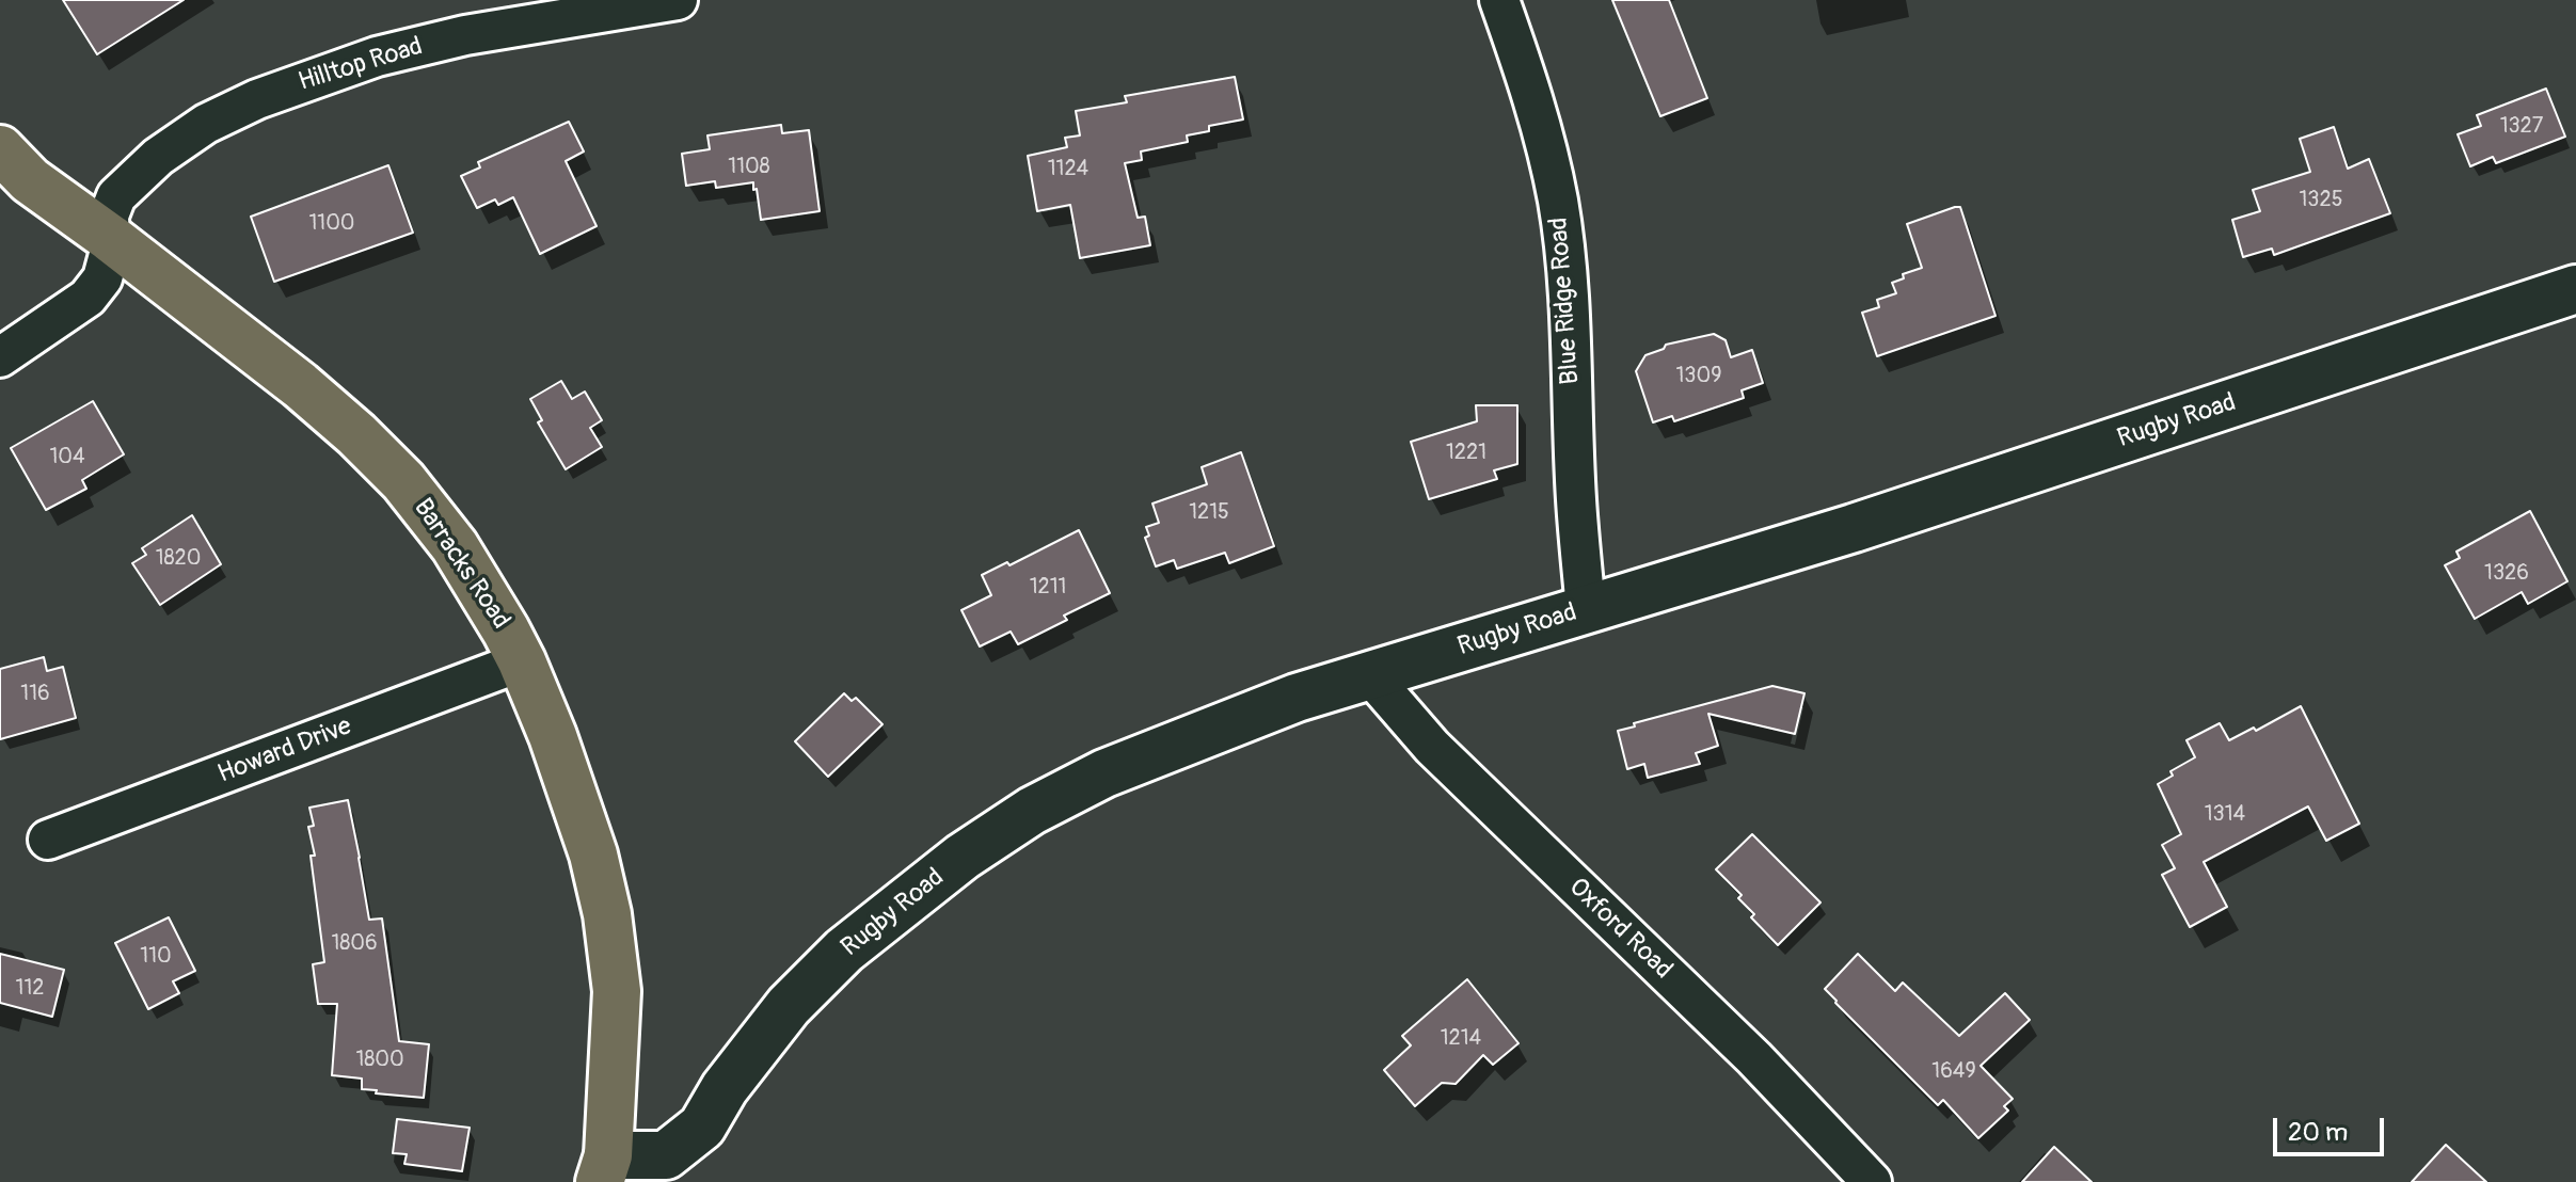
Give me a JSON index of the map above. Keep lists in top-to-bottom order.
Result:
{
  "streets": {
    "main road": ["Barracks Road"],
    "street": [
      "Hilltop Road",
      "Blue Ridge Road",
      "Rugby Road",
      "Howard Drive",
      "Oxford Road"
    ]
  },
  "crossings": [
    ["Hilltop Road", "Barracks Road"],
    ["Blue Ridge Road", "Rugby Road"],
    ["Rugby Road", "Barracks Road"],
    ["Rugby Road", "Oxford Road"],
    ["Barracks Road", "Howard Drive"]
  ],
  "house_numbers": [
    "1327",
    "1108",
    "1124",
    "1325",
    "1100",
    "1309",
    "1221",
    "104",
    "1215",
    "1820",
    "1326",
    "1211",
    "116",
    "1314",
    "1806",
    "110",
    "112",
    "1214",
    "1800",
    "1649"
  ],
  "scale_bar": "20 m"
}
